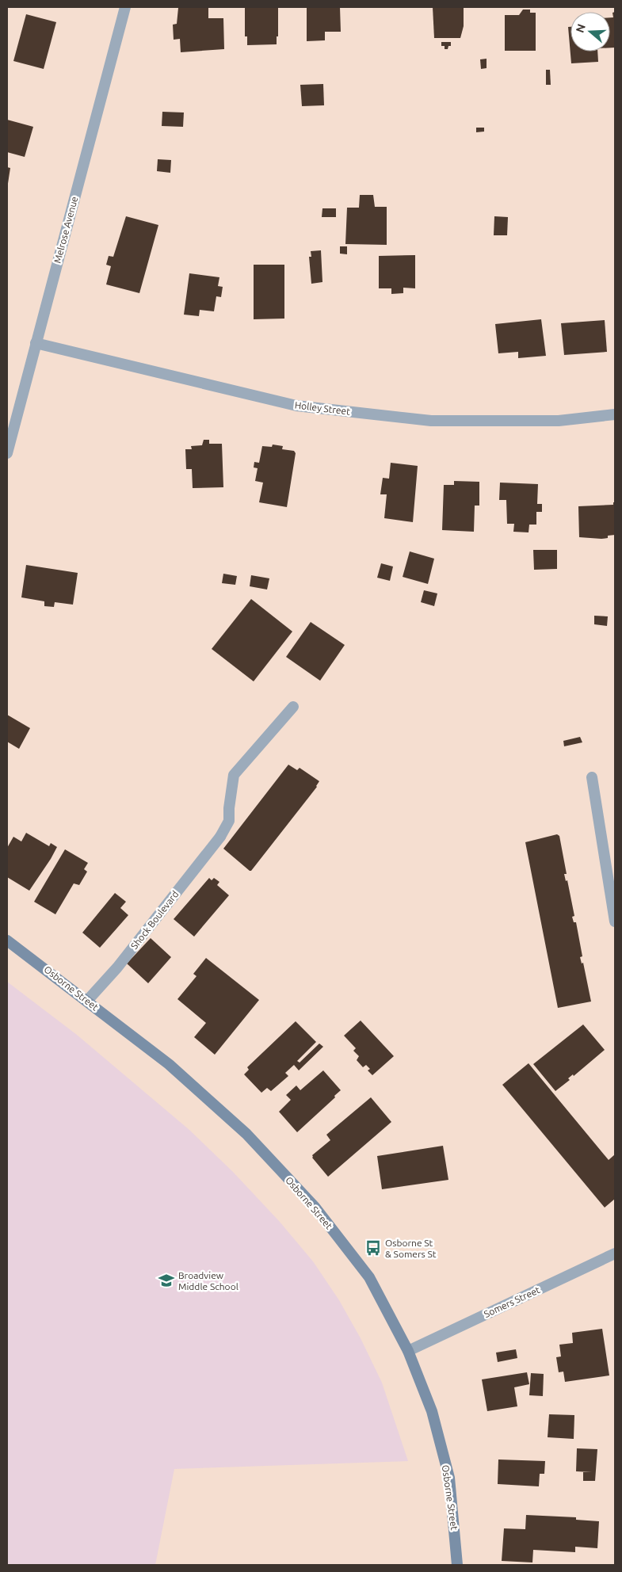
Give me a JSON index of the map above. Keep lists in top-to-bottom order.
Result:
{
  "streets": {
    "main road": ["Osborne Street"],
    "street": [
      "Melrose Avenue",
      "Holley Street",
      "Shock Boulevard",
      "Somers Street"
    ]
  },
  "crossings": [
    ["Melrose Avenue", "Holley Street"],
    ["Shock Boulevard", "Osborne Street"],
    ["Osborne Street", "Somers Street"]
  ],
  "places": {
    "bus stop": ["Osborne St & Somers St"],
    "school or university": ["Broadview Middle School"]
  },
  "north": "left"
}
